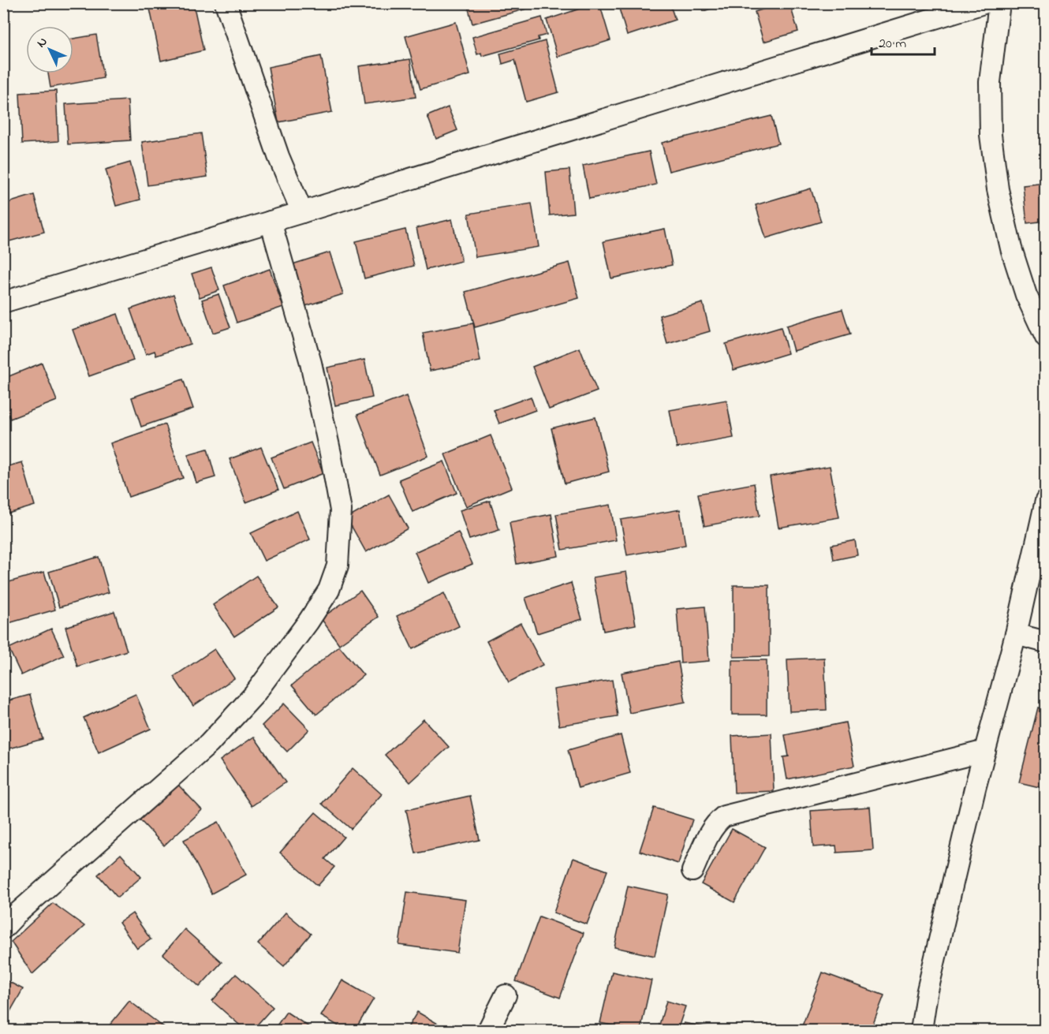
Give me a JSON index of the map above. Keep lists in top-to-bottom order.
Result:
{
  "scale_bar": "20 m",
  "north": "top left"
}
